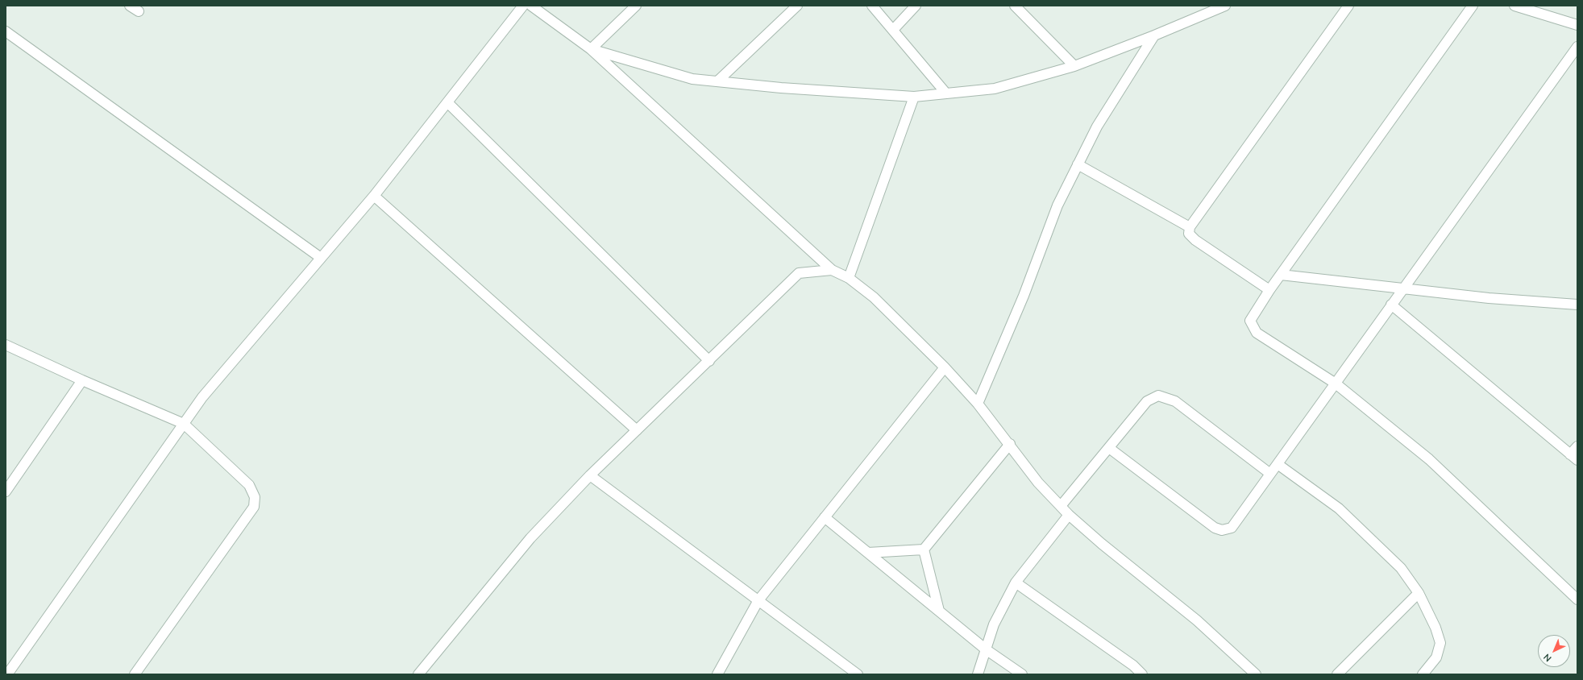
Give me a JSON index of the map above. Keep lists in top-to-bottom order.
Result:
{
  "north": "bottom left"
}
